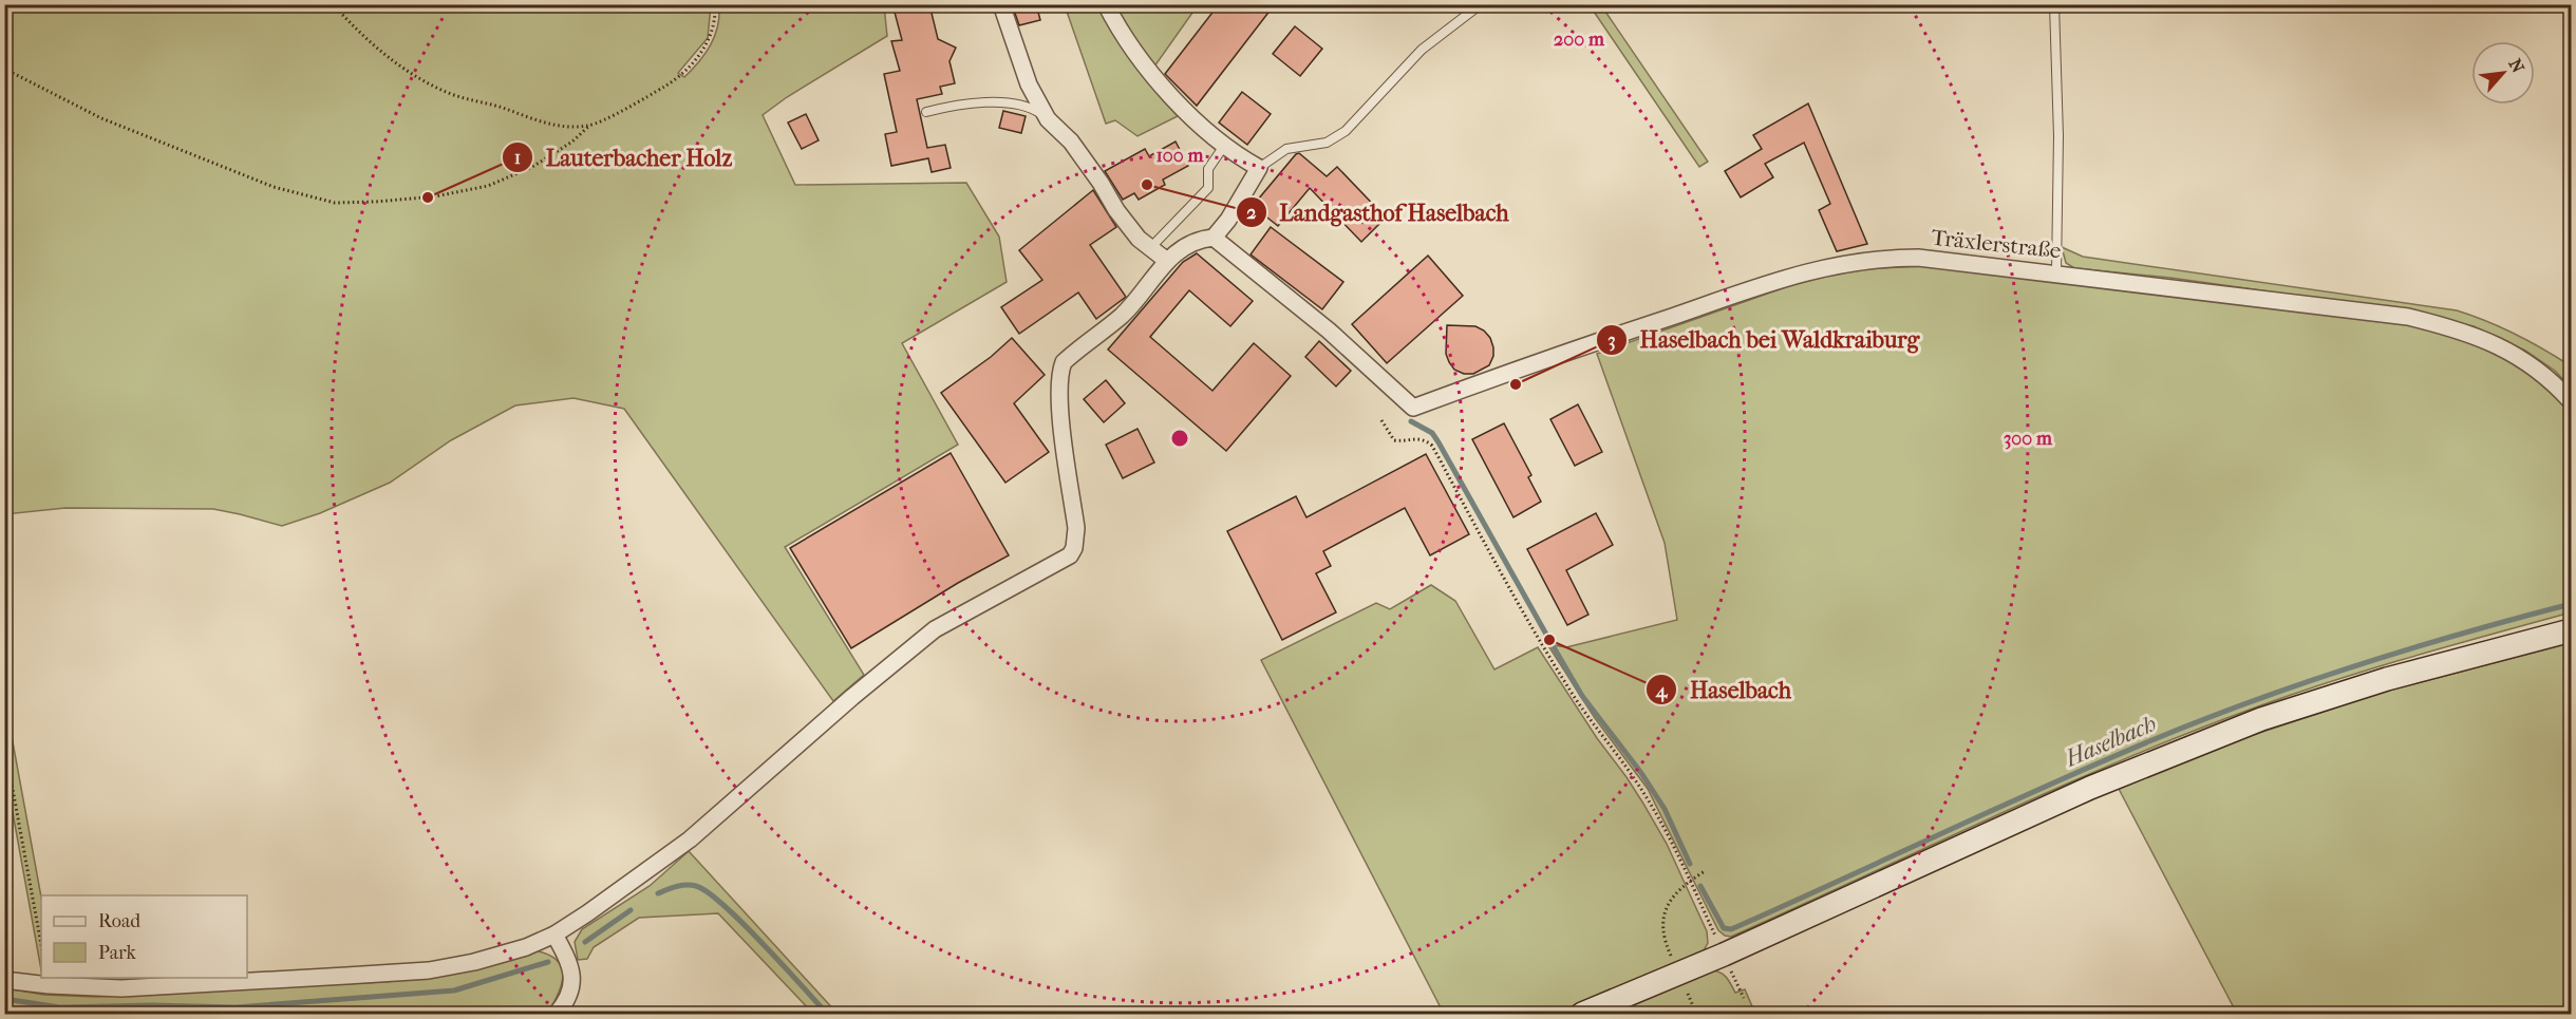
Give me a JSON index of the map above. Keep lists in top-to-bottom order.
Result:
{
  "streets": {
    "street": ["Träxlerstraße"]
  },
  "water": ["Haselbach"],
  "places": [
    "Landgasthof Haselbach",
    "Lauterbacher Holz",
    "Haselbach bei Waldkraiburg",
    "Haselbach"
  ],
  "legend": ["Road", "Park"],
  "north": "top right",
  "rings": ["200 m", "100 m", "300 m"]
}
